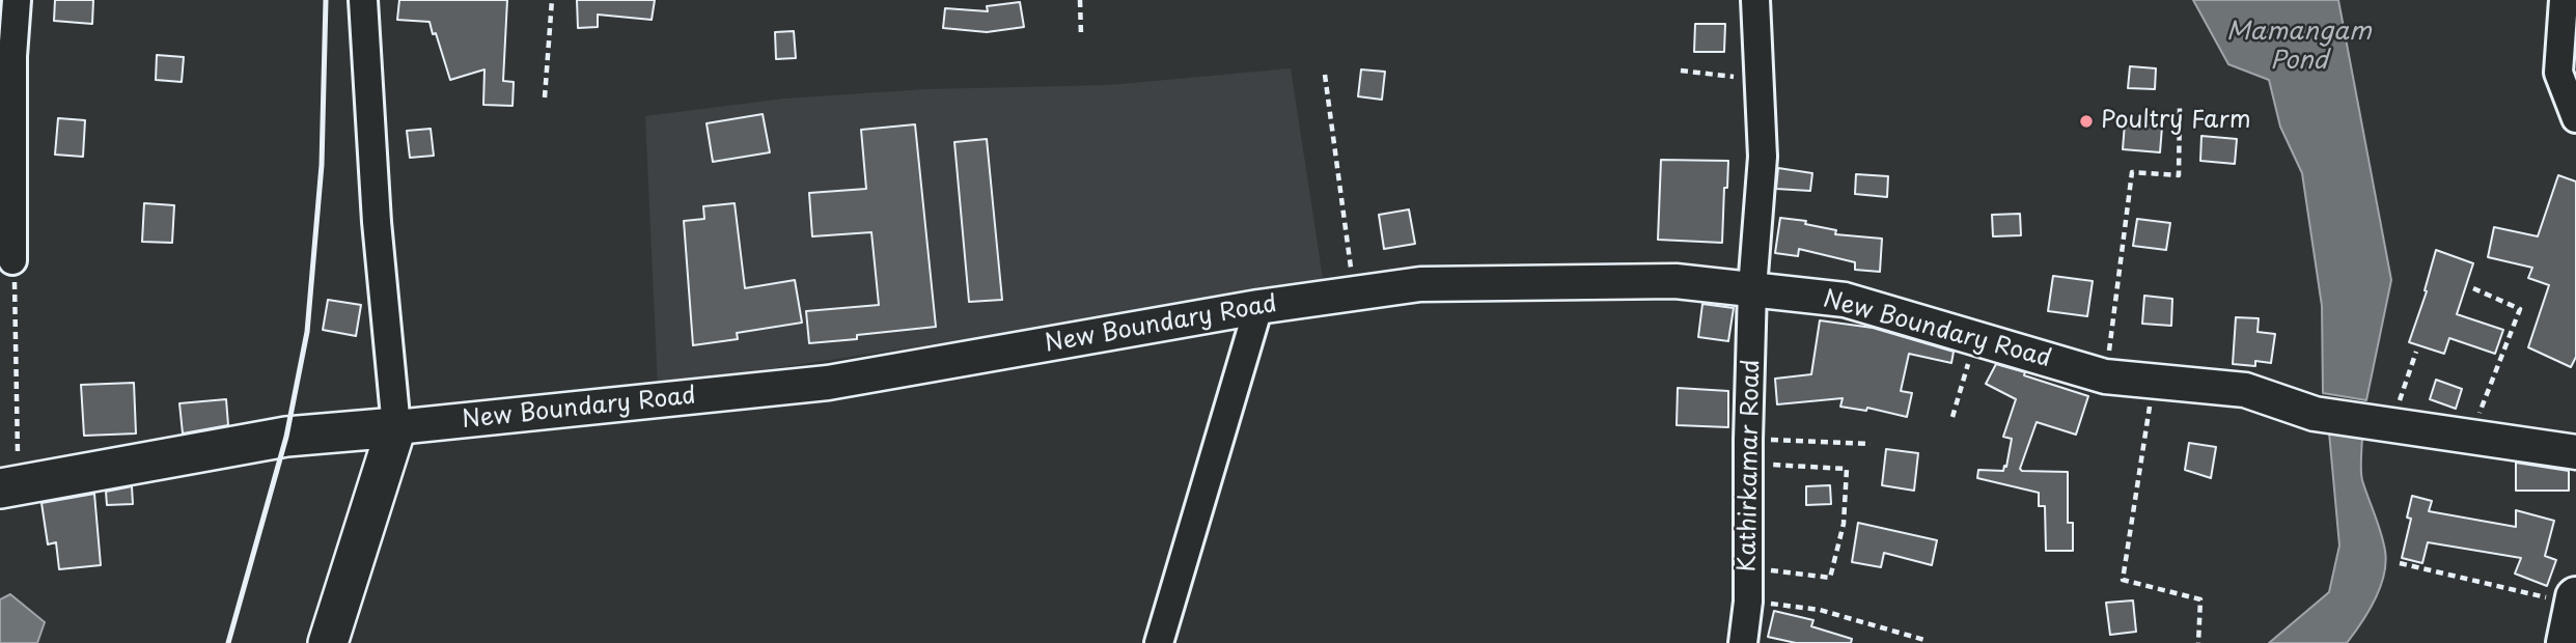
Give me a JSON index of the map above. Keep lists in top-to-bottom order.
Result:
{
  "streets": {
    "main road": ["New Boundary Road"],
    "street": ["Kathirkamar Road"]
  },
  "crossings": [
    ["New Boundary Road", "Kathirkamar Road"]
  ],
  "water": ["Mamangam Pond"],
  "places": ["Poultry Farm"]
}
